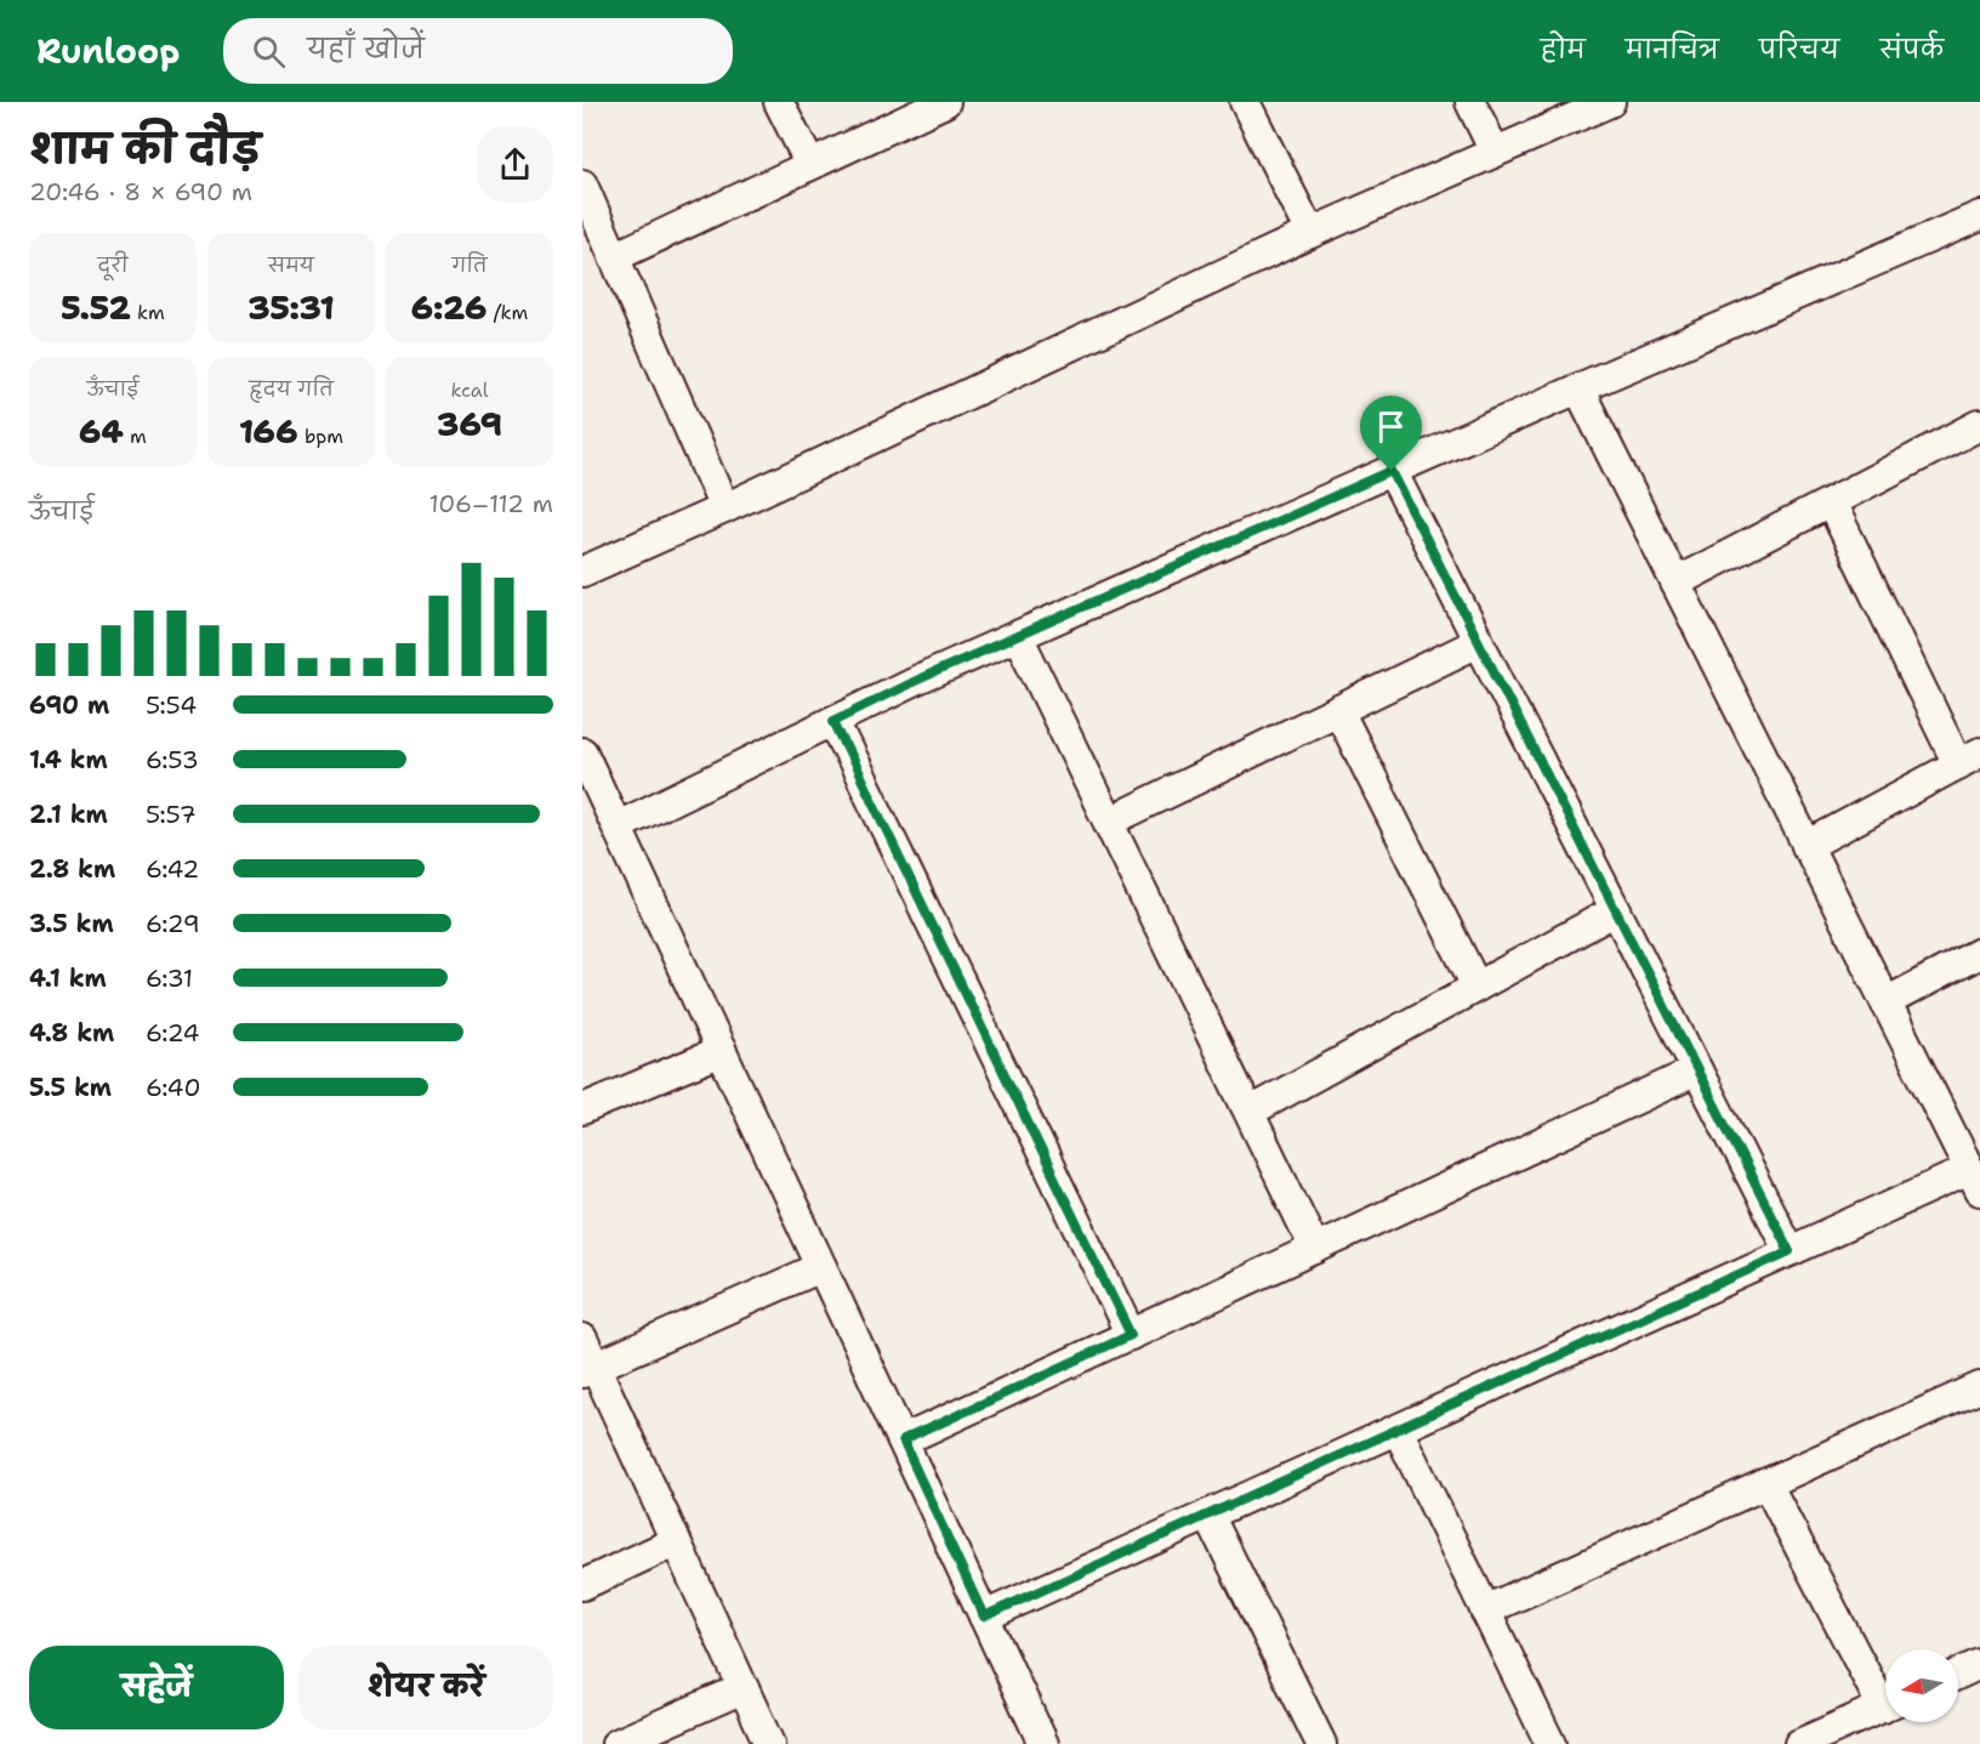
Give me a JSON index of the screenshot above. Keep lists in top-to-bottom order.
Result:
{
  "north": "left",
  "page": {
    "header": "Runloop",
    "search": "यहाँ खोजें",
    "nav": [
      "होम",
      "मानचित्र",
      "परिचय",
      "संपर्क"
    ],
    "heading": ["शाम की दौड़", "20:46 · 8 × 690 m"],
    "stats": [
      ["दूरी", "5.52 km"],
      ["समय", "35:31"],
      ["गति", "6:26 /km"],
      ["ऊँचाई", "64 m"],
      ["हृदय गति", "166 bpm"],
      ["kcal", "369"]
    ],
    "chart": ["ऊँचाई", "106–112 m"],
    "list": [
      {
        "name": "690 m",
        "note": "5:54"
      },
      {
        "name": "1.4 km",
        "note": "6:53"
      },
      {
        "name": "2.1 km",
        "note": "5:57"
      },
      {
        "name": "2.8 km",
        "note": "6:42"
      },
      {
        "name": "3.5 km",
        "note": "6:29"
      },
      {
        "name": "4.1 km",
        "note": "6:31"
      },
      {
        "name": "4.8 km",
        "note": "6:24"
      },
      {
        "name": "5.5 km",
        "note": "6:40"
      }
    ],
    "buttons": ["सहेजें", "शेयर करें"]
  }
}
